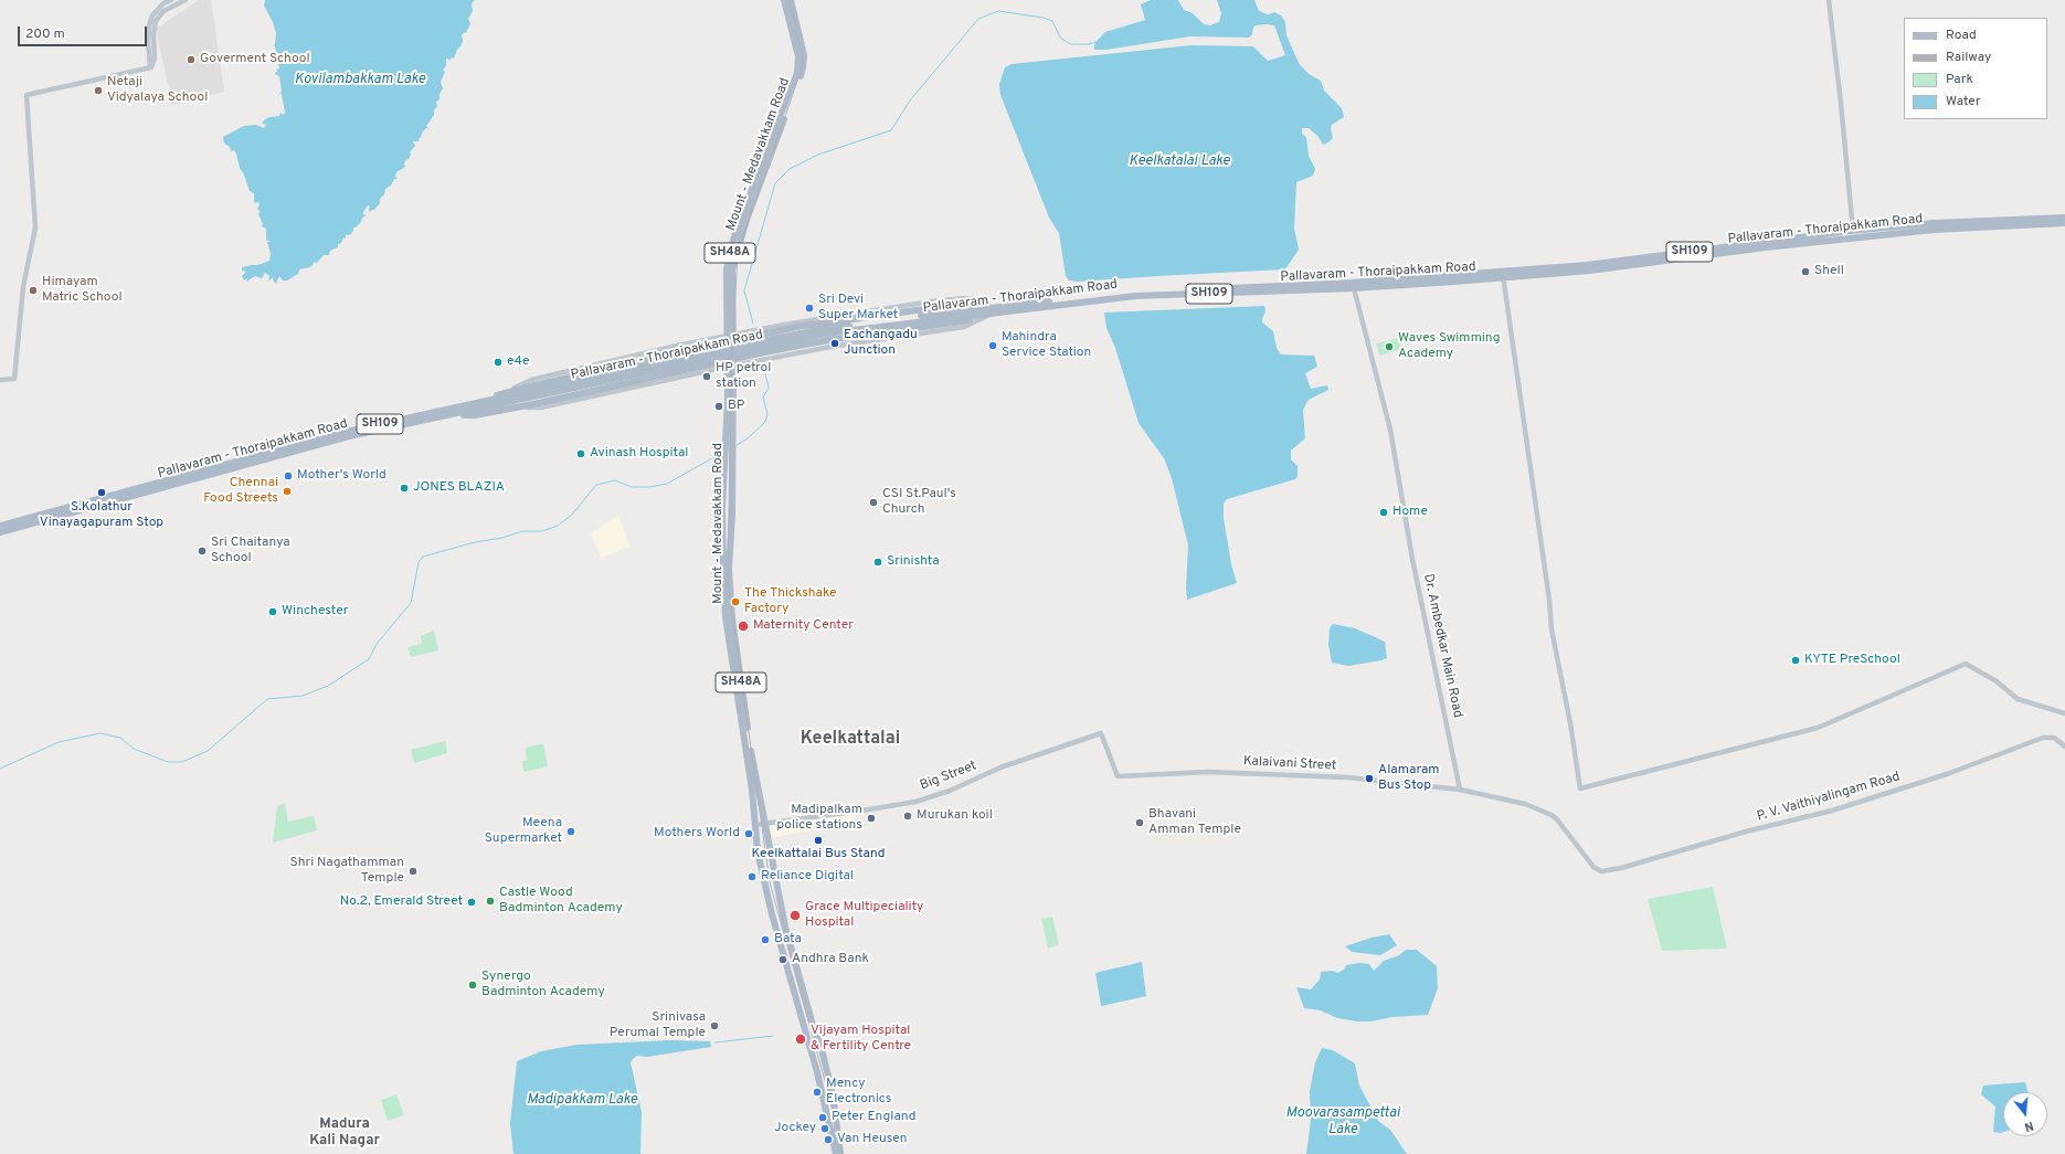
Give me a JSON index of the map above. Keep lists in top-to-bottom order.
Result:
{
  "streets": {
    "main road": [
      "Mount - Medavakkam Road",
      "Pallavaram - Thoraipakkam Road",
      "SH109",
      "SH48A"
    ],
    "street": [
      "Dr. Ambedkar Main Road",
      "Kalaivani Street",
      "Big Street",
      "P. V. Vaithiyalingam Road"
    ]
  },
  "crossings": [
    ["Mount - Medavakkam Road", "SH48A"],
    ["Mount - Medavakkam Road", "Big Street"],
    ["Pallavaram - Thoraipakkam Road", "SH48A"],
    ["Pallavaram - Thoraipakkam Road", "Dr. Ambedkar Main Road"],
    ["Dr. Ambedkar Main Road", "Kalaivani Street"],
    ["Kalaivani Street", "Big Street"],
    ["Kalaivani Street", "P. V. Vaithiyalingam Road"]
  ],
  "districts": ["Keelkattalai", "Madura Kali Nagar"],
  "water": [
    "Kovilambakkam Lake",
    "Keelkatalai Lake",
    "Madipakkam Lake",
    "Moovarasampettai Lake"
  ],
  "places": [
    "Goverment School",
    "Netaji Vidyalaya School",
    "Shell",
    "Himayam Matric School",
    "Sri Devi Super Market",
    "Eachangadu Junction",
    "Mahindra Service Station",
    "Waves Swimming Academy",
    "e4e",
    "HP petrol station",
    "BP",
    "Avinash Hospital",
    "Mother's World",
    "JONES BLAZIA",
    "Chennai Food Streets",
    "S.Kolathur Vinayagapuram Stop",
    "CSI St.Paul's Church",
    "Home",
    "Sri Chaitanya School",
    "Srinishta",
    "The Thickshake Factory",
    "Winchester",
    "Maternity Center",
    "KYTE PreSchool",
    "Alamaram Bus Stop",
    "Murukan koil",
    "Madipalkam police stations",
    "Bhavani Amman Temple",
    "Meena Supermarket",
    "Mothers World",
    "Keelkattalai Bus Stand",
    "Shri Nagathamman Temple",
    "Reliance Digital",
    "Castle Wood Badminton Academy",
    "No.2, Emerald Street",
    "Grace Multipeciality Hospital",
    "Bata",
    "Andhra Bank",
    "Synergo Badminton Academy",
    "Srinivasa Perumal Temple",
    "Vijayam Hospital & Fertility Centre",
    "Mency Electronics",
    "Peter England",
    "Jockey",
    "Van Heusen"
  ],
  "legend": [
    "Road",
    "Railway",
    "Park",
    "Water"
  ],
  "scale_bar": "200 m",
  "north": "bottom"
}
